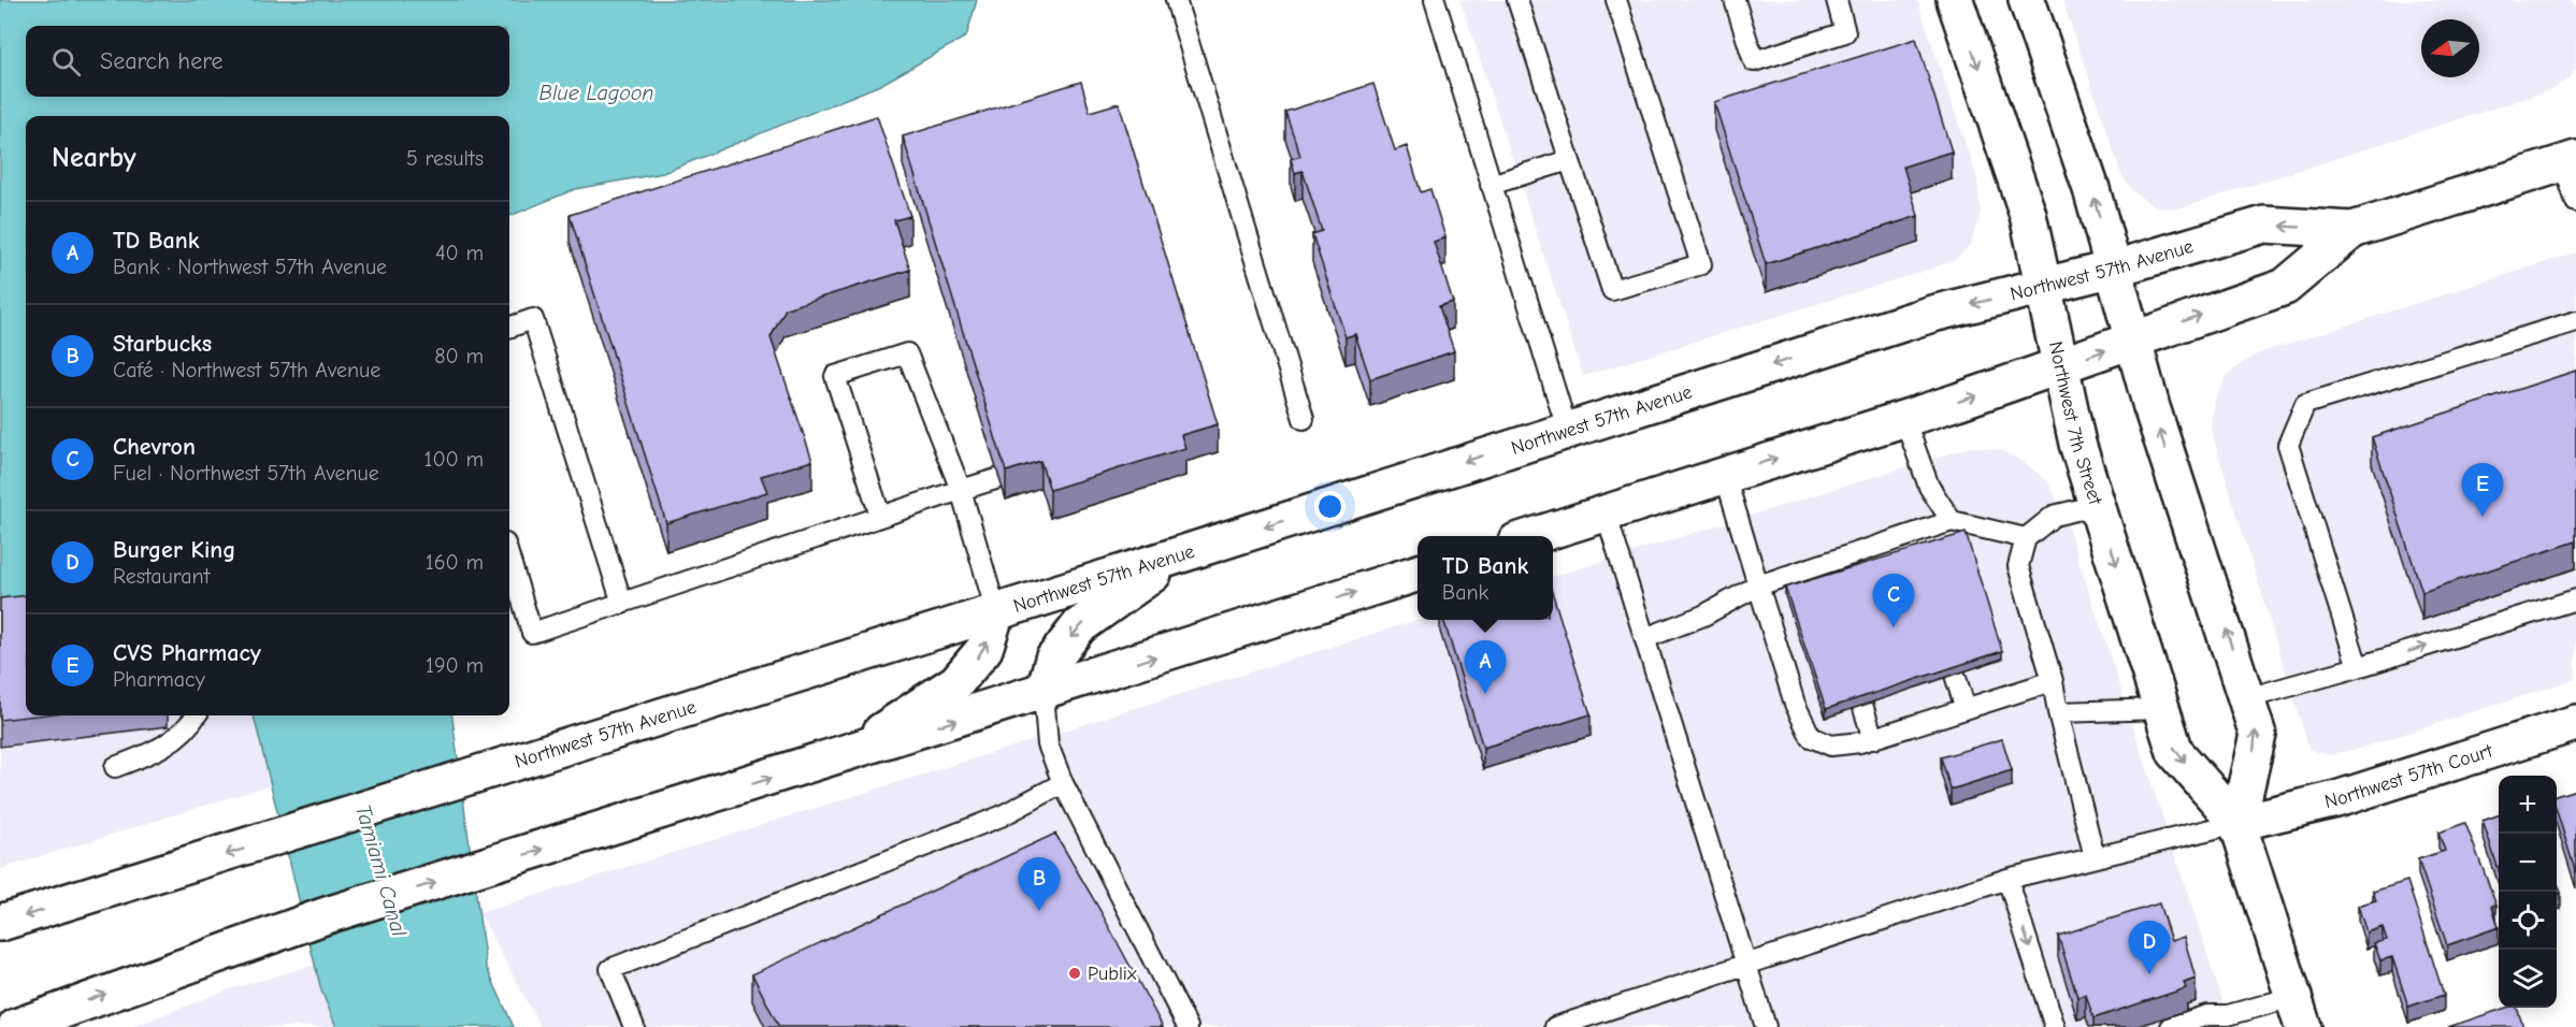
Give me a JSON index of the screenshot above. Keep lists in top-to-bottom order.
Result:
{
  "streets": {
    "main road": ["Northwest 57th Avenue", "Northwest 7th Street", "Northwest 57th Court"]
  },
  "crossings": [
    ["Northwest 57th Avenue", "Northwest 7th Street"],
    ["Northwest 7th Street", "Northwest 57th Court"]
  ],
  "water": ["Blue Lagoon", "Tamiami Canal"],
  "places": ["Publix"],
  "north": "left",
  "page": {
    "search": "Search here",
    "heading": ["Nearby", "5 results"],
    "list": [
      {
        "mark": "A",
        "name": "TD Bank",
        "note": "Bank · Northwest 57th Avenue",
        "value": "40 m"
      },
      {
        "mark": "B",
        "name": "Starbucks",
        "note": "Café · Northwest 57th Avenue",
        "value": "80 m"
      },
      {
        "mark": "C",
        "name": "Chevron",
        "note": "Fuel · Northwest 57th Avenue",
        "value": "100 m"
      },
      {
        "mark": "D",
        "name": "Burger King",
        "note": "Restaurant",
        "value": "160 m"
      },
      {
        "mark": "E",
        "name": "CVS Pharmacy",
        "note": "Pharmacy",
        "value": "190 m"
      }
    ],
    "pins": [
      "E",
      "C",
      "A",
      "B",
      "D"
    ],
    "popup": ["TD Bank", "Bank"],
    "map_buttons": ["+", "−"]
  }
}
